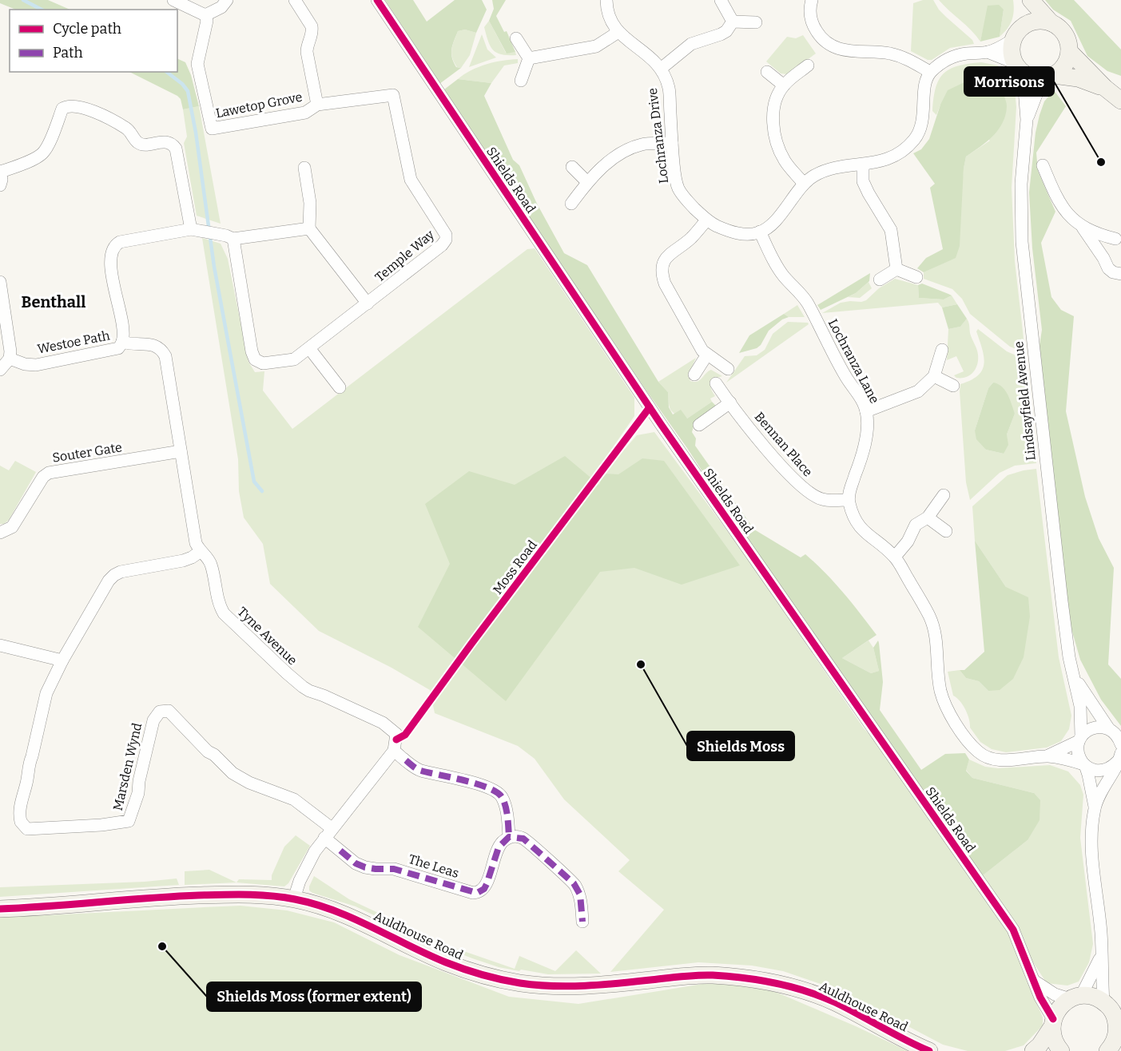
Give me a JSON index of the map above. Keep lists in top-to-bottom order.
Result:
{
  "streets": {
    "street": [
      "Lawetop Grove",
      "Lochranza Drive",
      "Shields Road",
      "Temple Way",
      "Westoe Path",
      "Lochranza Lane",
      "Lindsayfield Avenue",
      "Bennan Place",
      "Souter Gate",
      "Tyne Avenue",
      "Marsden Wynd",
      "The Leas",
      "Auldhouse Road"
    ],
    "cycle path": ["Moss Road"]
  },
  "crossings": [
    ["Lawetop Grove", "Temple Way"],
    ["Lochranza Drive", "Lochranza Lane"],
    ["Temple Way", "Westoe Path"],
    ["Westoe Path", "Tyne Avenue"],
    ["Lochranza Lane", "Bennan Place"],
    ["Souter Gate", "Tyne Avenue"],
    ["Marsden Wynd", "The Leas"]
  ],
  "districts": ["Benthall"],
  "places": ["Morrisons", "Shields Moss", "Shields Moss (former extent)"],
  "legend": ["Cycle path", "Path"]
}
